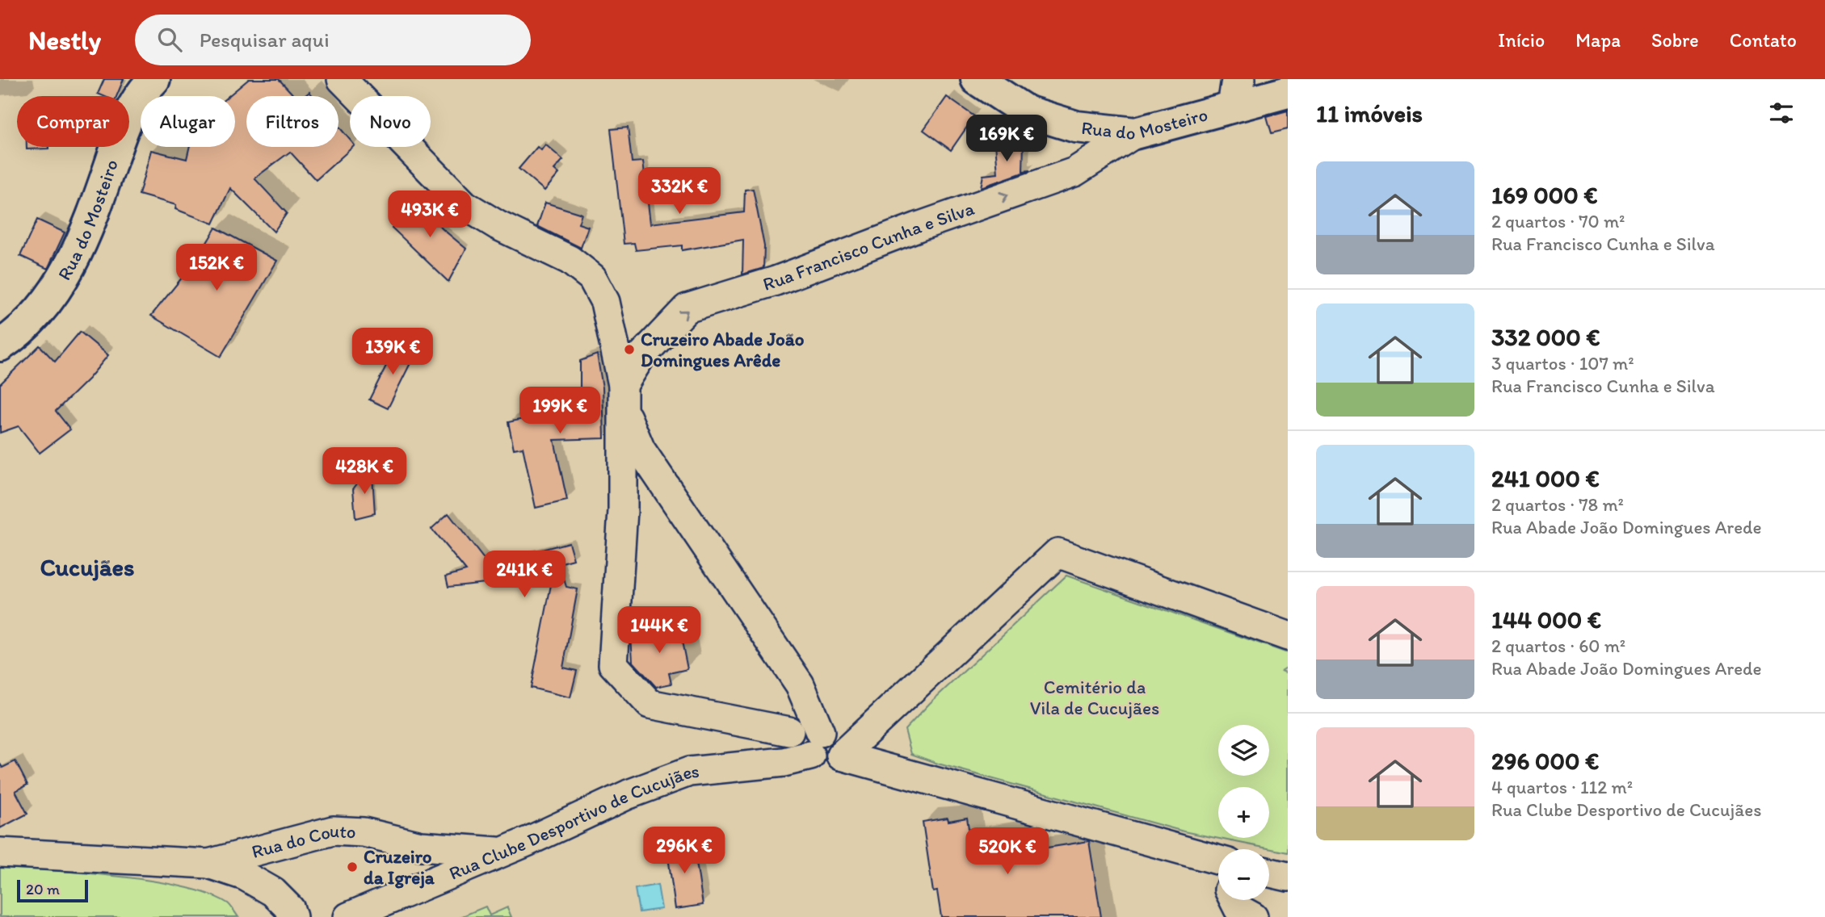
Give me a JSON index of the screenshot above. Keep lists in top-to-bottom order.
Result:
{
  "streets": {
    "main road": ["Rua do Mosteiro"],
    "street": ["Rua Francisco Cunha e Silva", "Rua Clube Desportivo de Cucujães", "Rua do Couto"]
  },
  "crossings": [
    ["Rua do Mosteiro", "Rua Francisco Cunha e Silva"],
    ["Rua Clube Desportivo de Cucujães", "Rua do Couto"]
  ],
  "one_way": ["Rua Francisco Cunha e Silva"],
  "districts": ["Cucujães"],
  "parks": ["Cemitério da Vila de Cucujães"],
  "places": ["Cruzeiro Abade João Domingues Arêde", "Cruzeiro da Igreja"],
  "scale_bar": "20 m",
  "page": {
    "header": "Nestly",
    "search": "Pesquisar aqui",
    "nav": [
      "Início",
      "Mapa",
      "Sobre",
      "Contato"
    ],
    "heading": "11 imóveis",
    "chip": [
      "Comprar",
      "Alugar",
      "Filtros",
      "Novo"
    ],
    "price": [
      "169K €",
      "332K €",
      "493K €",
      "152K €",
      "139K €",
      "199K €",
      "428K €",
      "241K €",
      "144K €",
      "296K €",
      "520K €"
    ],
    "list": [
      {
        "name": "169 000 €",
        "note": "2 quartos · 70 m² · Rua Francisco Cunha e Silva"
      },
      {
        "name": "332 000 €",
        "note": "3 quartos · 107 m² · Rua Francisco Cunha e Silva"
      },
      {
        "name": "241 000 €",
        "note": "2 quartos · 78 m² · Rua Abade João Domingues Arede"
      },
      {
        "name": "144 000 €",
        "note": "2 quartos · 60 m² · Rua Abade João Domingues Arede"
      },
      {
        "name": "296 000 €",
        "note": "4 quartos · 112 m² · Rua Clube Desportivo de Cucujães"
      }
    ],
    "map_buttons": ["+", "−"],
    "scale": "20 m"
  }
}
